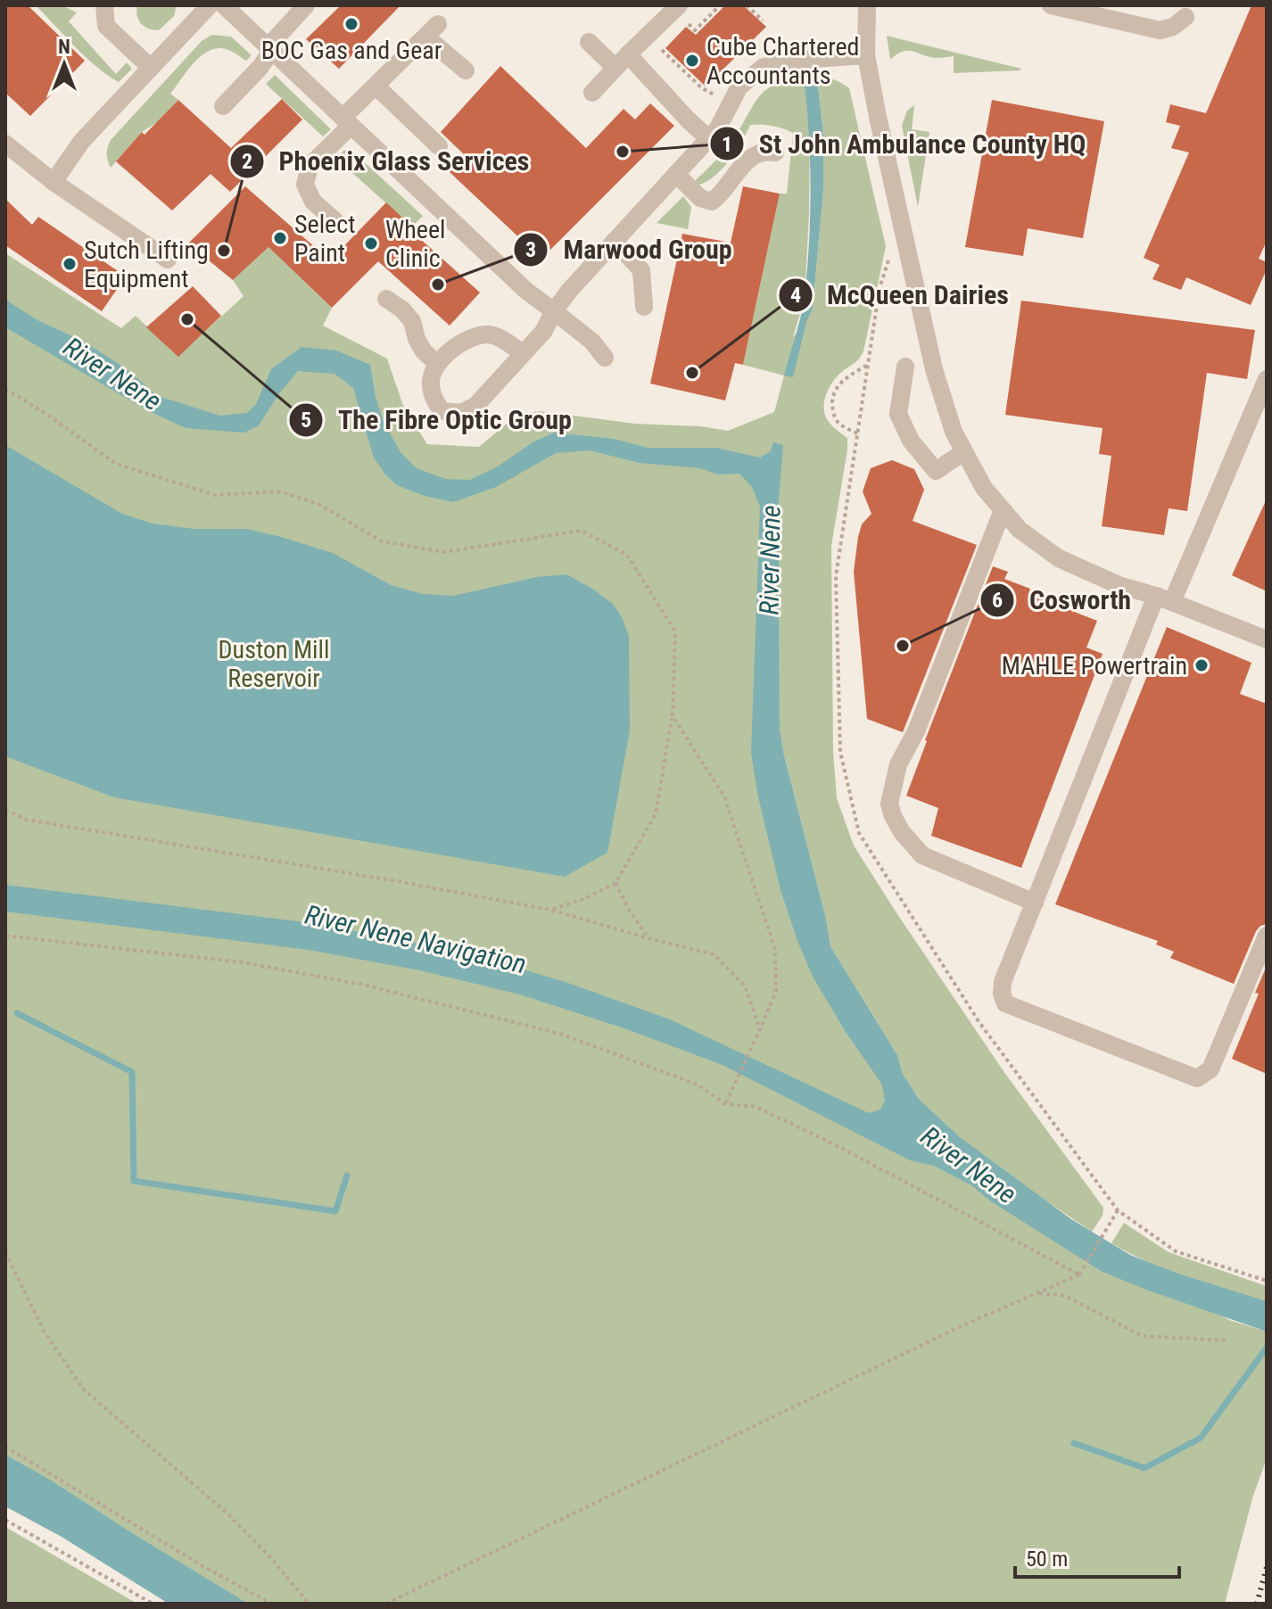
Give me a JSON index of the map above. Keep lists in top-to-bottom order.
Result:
{
  "water": ["River Nene", "River Nene Navigation"],
  "parks": ["Duston Mill Reservoir"],
  "places": [
    "BOC Gas and Gear",
    "Cube Chartered Accountants",
    "St John Ambulance County HQ",
    "Select Paint",
    "Wheel Clinic",
    "Phoenix Glass Services",
    "Sutch Lifting Equipment",
    "Marwood Group",
    "The Fibre Optic Group",
    "McQueen Dairies",
    "Cosworth",
    "MAHLE Powertrain"
  ],
  "scale_bar": "50 m",
  "north": "top"
}
